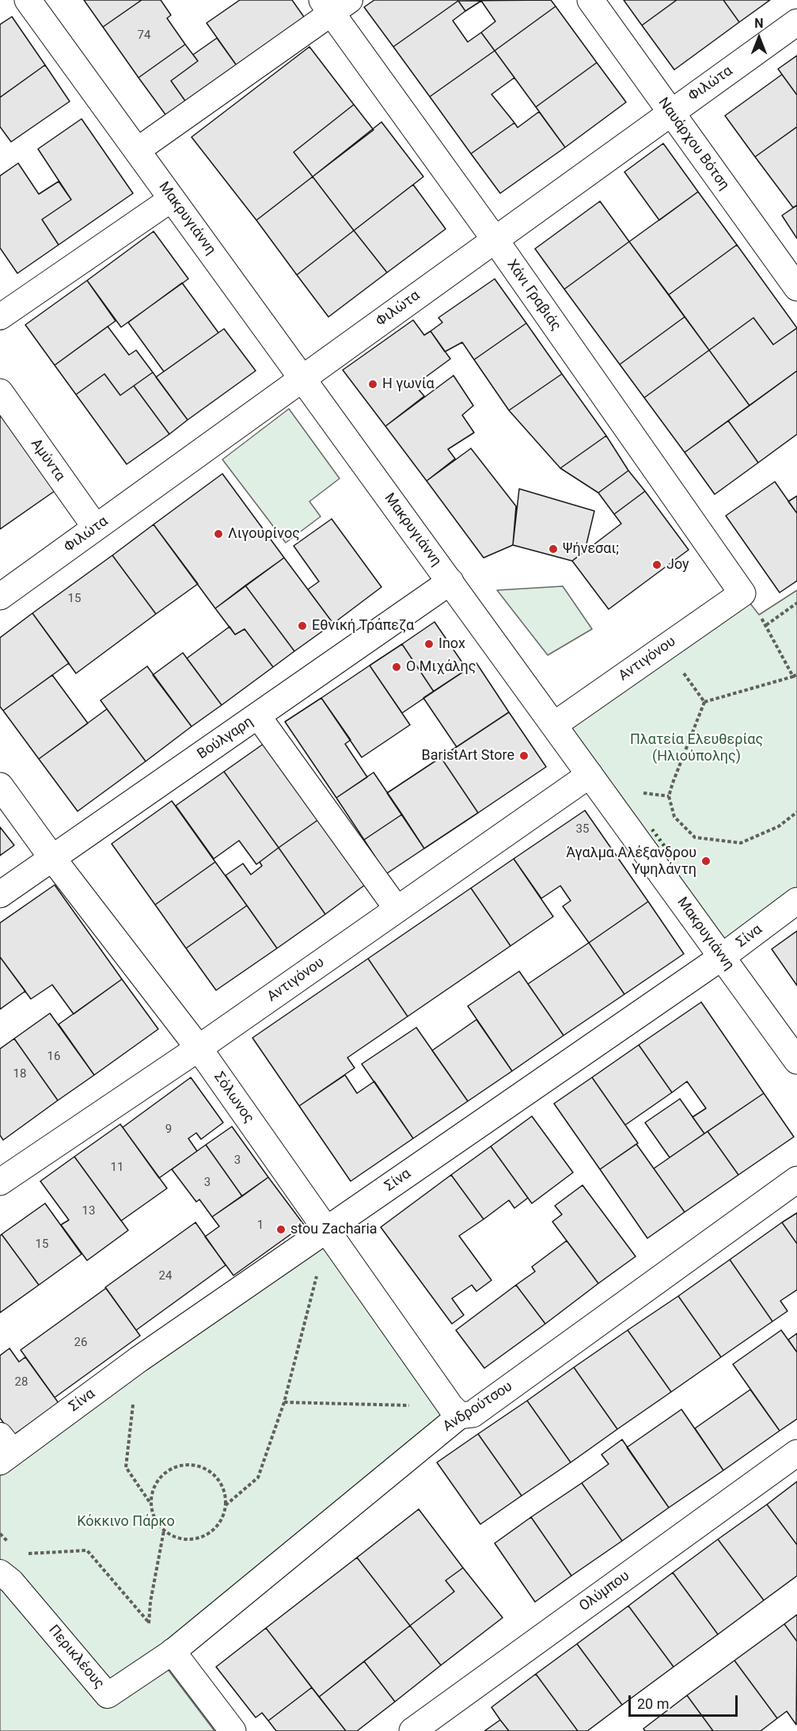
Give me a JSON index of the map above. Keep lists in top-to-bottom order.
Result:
{
  "streets": {
    "street": [
      "Φιλώτα",
      "Ναυάρχου Βότση",
      "Μακρυγιάννη",
      "Χάνι Γραβιάς",
      "Αμύντα",
      "Αντιγόνου",
      "Βούλγαρη",
      "Σίνα",
      "Σόλωνος",
      "Ανδρούτσου",
      "Ολύμπου",
      "Περικλέους"
    ]
  },
  "crossings": [
    ["Φιλώτα", "Ναυάρχου Βότση"],
    ["Φιλώτα", "Μακρυγιάννη"],
    ["Φιλώτα", "Χάνι Γραβιάς"],
    ["Φιλώτα", "Αμύντα"],
    ["Μακρυγιάννη", "Αντιγόνου"],
    ["Μακρυγιάννη", "Βούλγαρη"],
    ["Μακρυγιάννη", "Σίνα"],
    ["Χάνι Γραβιάς", "Αντιγόνου"],
    ["Αντιγόνου", "Σόλωνος"],
    ["Βούλγαρη", "Σόλωνος"],
    ["Σίνα", "Σόλωνος"],
    ["Σόλωνος", "Ανδρούτσου"],
    ["Ανδρούτσου", "Περικλέους"]
  ],
  "parks": ["Πλατεία Ελευθερίας (Ηλιούπολης)", "Κόκκινο Πάρκο"],
  "places": [
    "Η γωνία",
    "Λιγουρίνος",
    "Ψήνεσαι;",
    "Joy",
    "Εθνική Τράπεζα",
    "Inox",
    "Ο Μιχάλης",
    "BaristArt Store",
    "Άγαλμα Αλέξανδρου Υψηλάντη",
    "stou Zacharia"
  ],
  "house_numbers": [
    "74",
    "15",
    "35",
    "16",
    "18",
    "9",
    "3",
    "11",
    "3",
    "13",
    "1",
    "15",
    "24",
    "26",
    "28"
  ],
  "scale_bar": "20 m",
  "north": "top"
}
